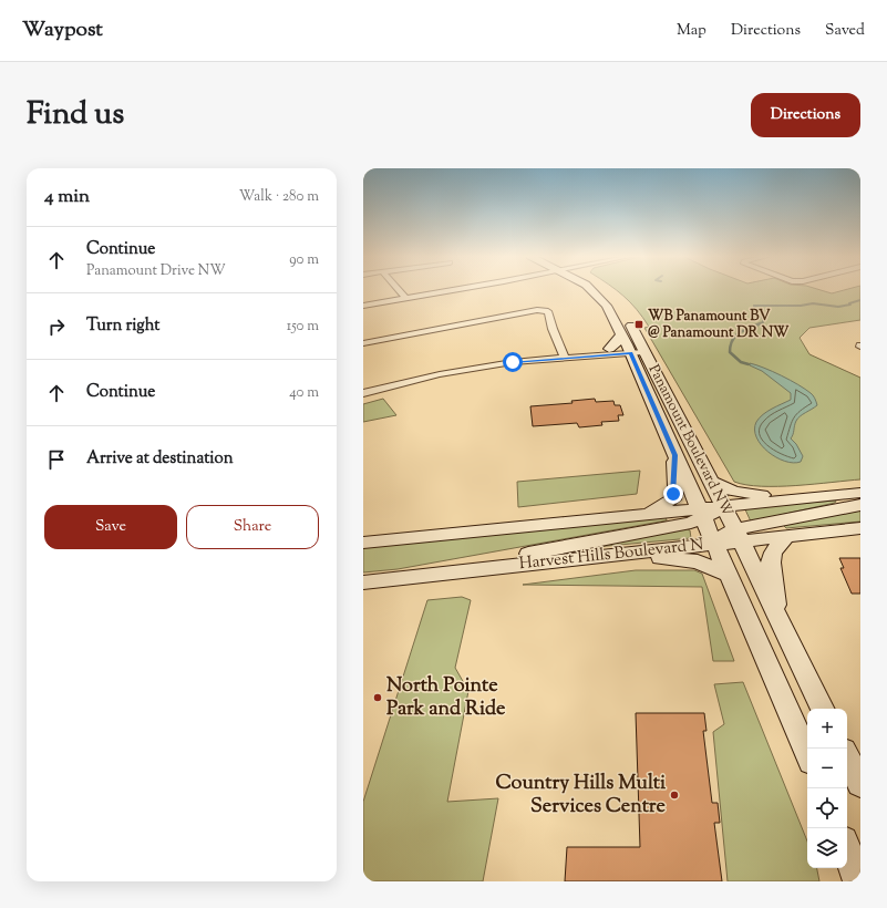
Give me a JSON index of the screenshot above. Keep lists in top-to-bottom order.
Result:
{
  "streets": {
    "street": ["Panamount Boulevard NW", "Harvest Hills Boulevard N"]
  },
  "crossings": [
    ["Panamount Boulevard NW", "Harvest Hills Boulevard N"]
  ],
  "places": {
    "transit": ["WB Panamount BV @ Panamount DR NW"],
    "other": ["North Pointe Park and Ride", "Country Hills Multi Services Centre"]
  },
  "page": {
    "header": "Waypost",
    "nav": ["Map", "Directions", "Saved"],
    "title": "Find us",
    "buttons": [
      "Directions",
      ["Save", "Share"]
    ],
    "heading": ["4 min", "Walk · 280 m"],
    "list": [
      ["Continue", "Panamount Drive NW", "90 m"],
      ["Turn right", "150 m"],
      ["Continue", "40 m"],
      "Arrive at destination"
    ],
    "map_buttons": ["+", "−"]
  }
}
